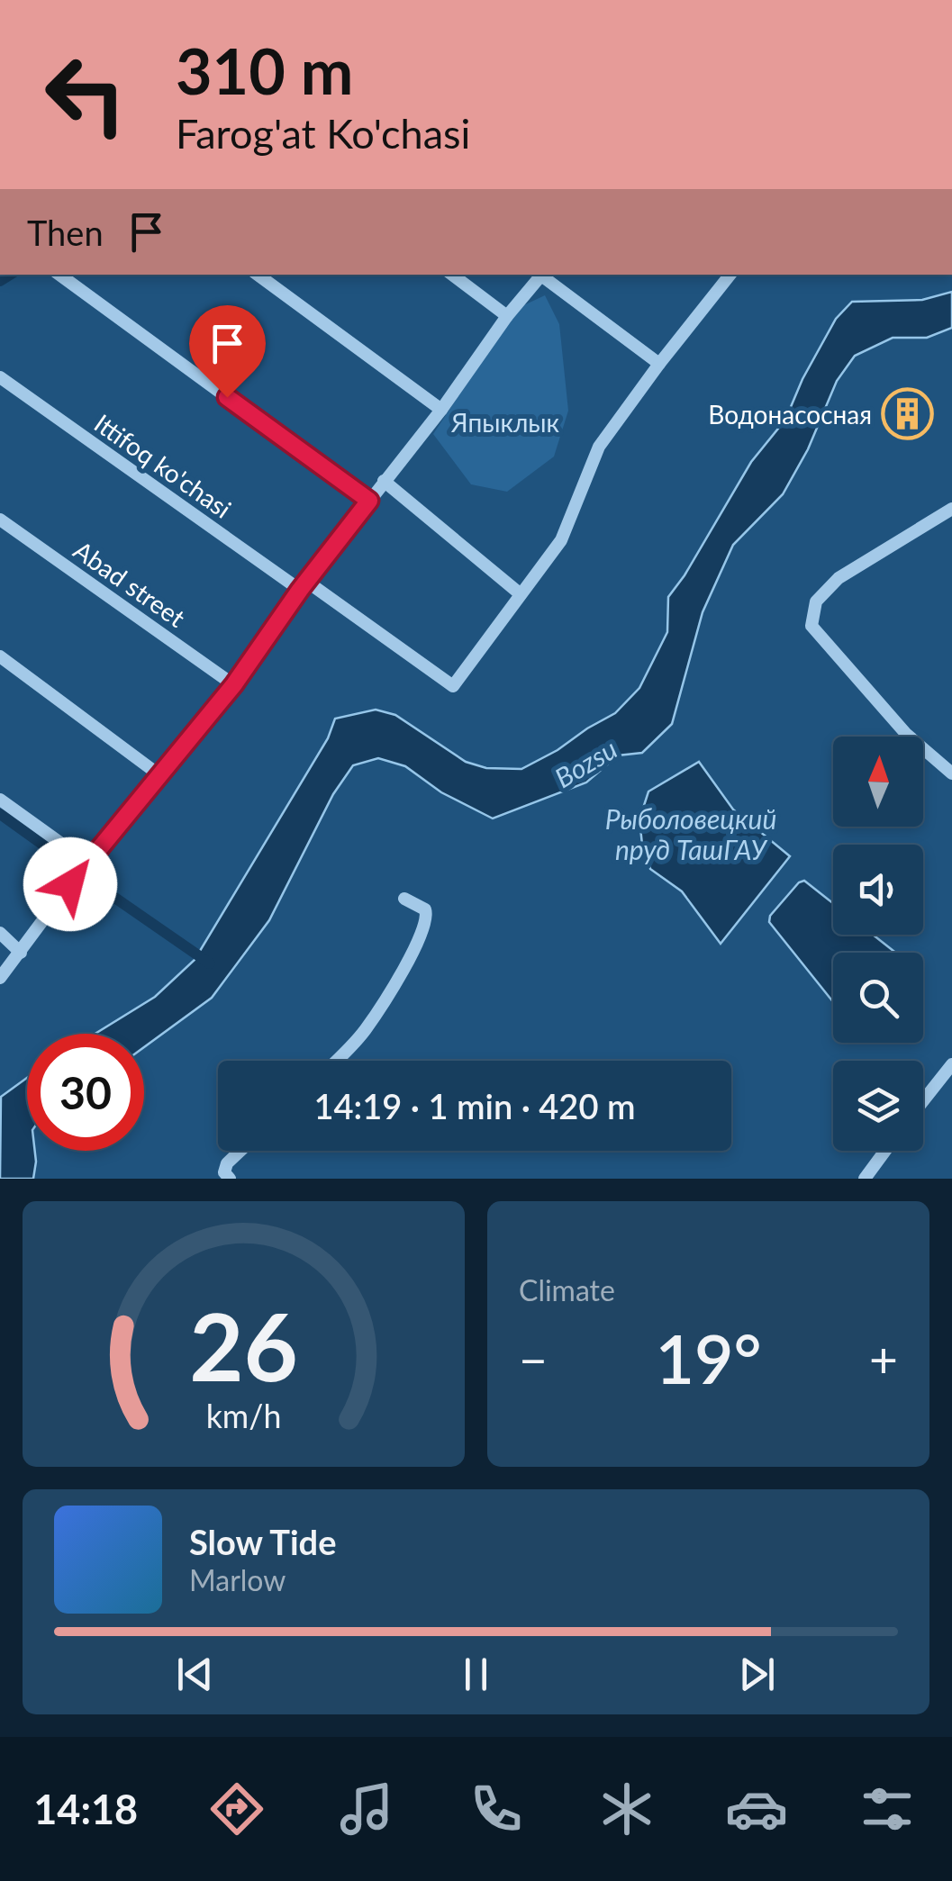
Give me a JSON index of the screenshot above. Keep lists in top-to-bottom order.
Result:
{
  "streets": {
    "street": ["Ittifoq ko'chasi", "Abad street"]
  },
  "water": ["Bozsu", "Рыболовецкий пруд ТашГАУ"],
  "parks": ["Япыклык"],
  "places": {
    "building": ["Водонасосная"]
  },
  "north": "top",
  "page": {
    "turn": ["310 m", "Farog'at Ko'chasi"],
    "then": "Then",
    "limit": "30",
    "trip": "14:19 · 1 min · 420 m",
    "tile": "Climate",
    "heat": ["−", "19°", "+"],
    "song": ["Slow Tide", "Marlow"],
    "tabs": "14:18",
    "gauge": ["26", "km/h"]
  }
}
